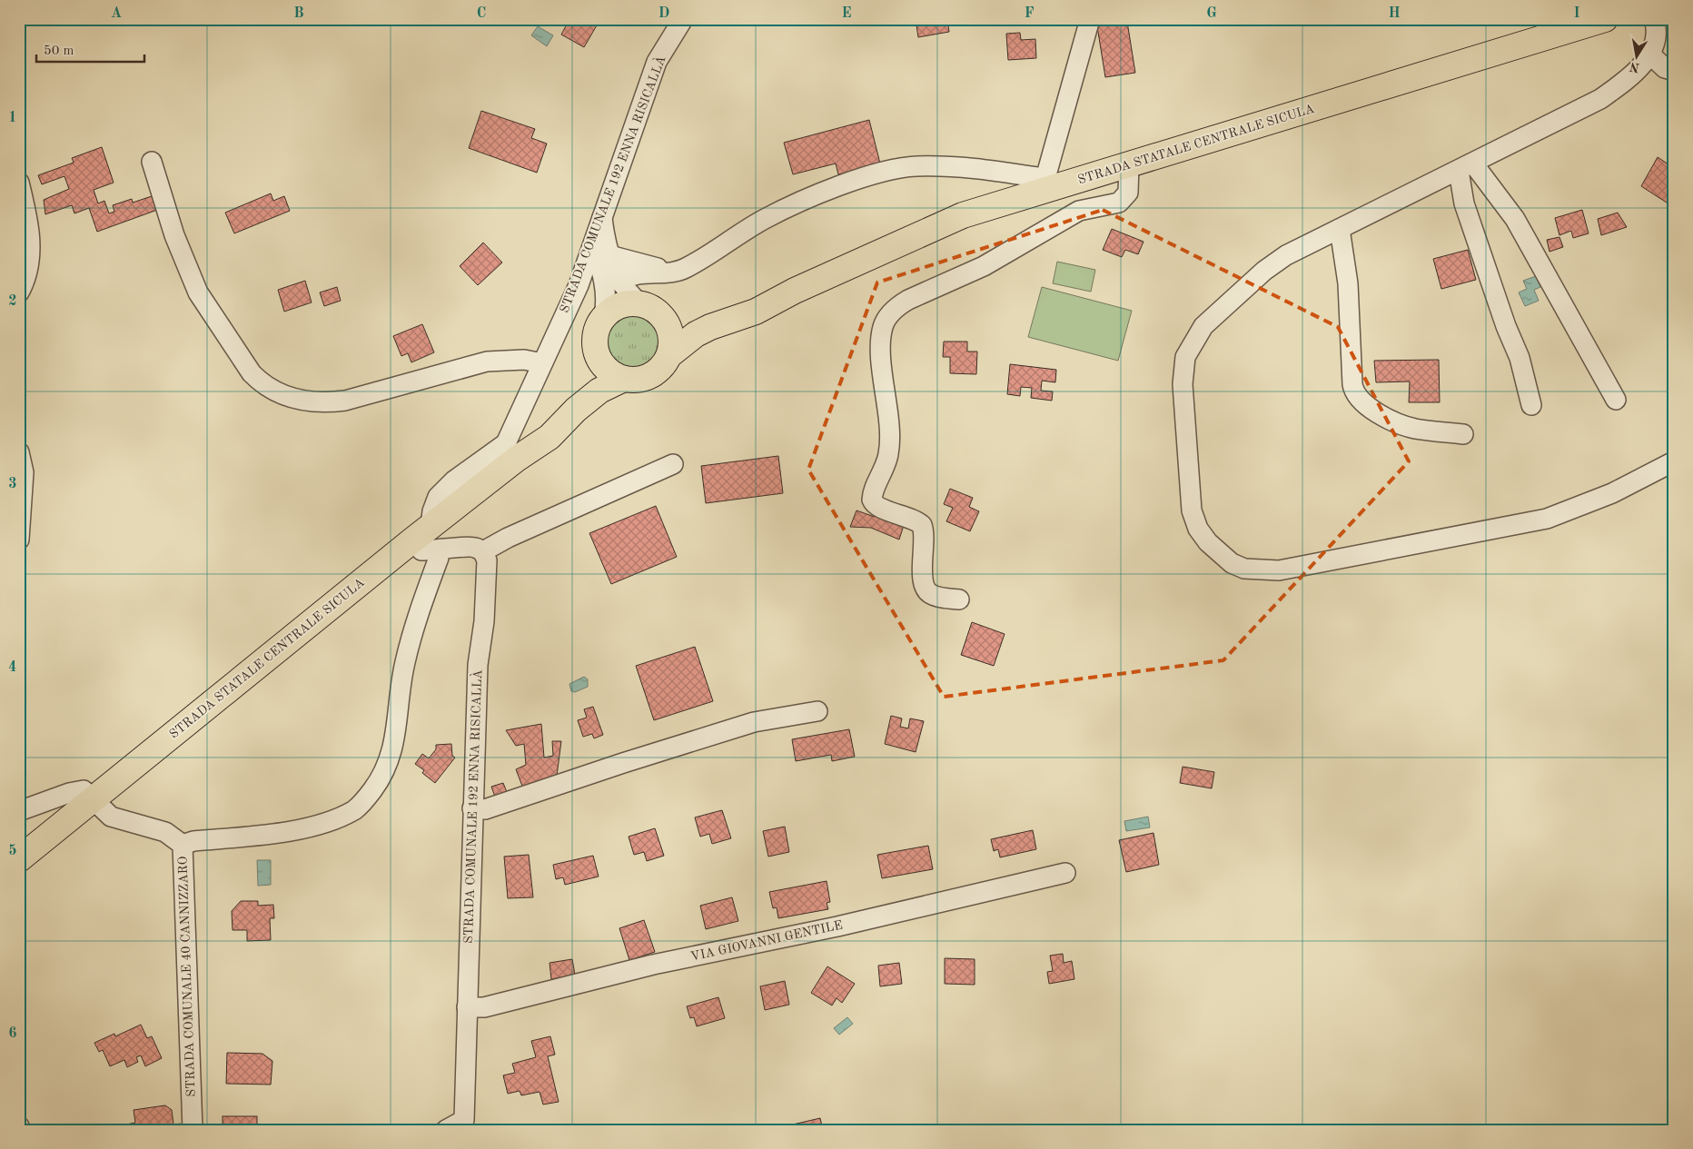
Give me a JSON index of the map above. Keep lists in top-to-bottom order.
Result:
{
  "streets": {
    "main road": ["STRADA STATALE CENTRALE SICULA"],
    "street": ["STRADA COMUNALE 192 ENNA RISICALLÀ", "VIA GIOVANNI GENTILE", "STRADA COMUNALE 40 CANNIZZARO"]
  },
  "crossings": [
    ["STRADA STATALE CENTRALE SICULA", "STRADA COMUNALE 192 ENNA RISICALLÀ"],
    ["STRADA STATALE CENTRALE SICULA", "STRADA COMUNALE 40 CANNIZZARO"],
    ["STRADA COMUNALE 192 ENNA RISICALLÀ", "VIA GIOVANNI GENTILE"]
  ],
  "scale_bar": "50 m",
  "north": "bottom",
  "grid": {
    "columns": [
      "A",
      "B",
      "C",
      "D",
      "E",
      "F",
      "G",
      "H",
      "I"
    ],
    "rows": [
      "1",
      "2",
      "3",
      "4",
      "5",
      "6"
    ]
  }
}
